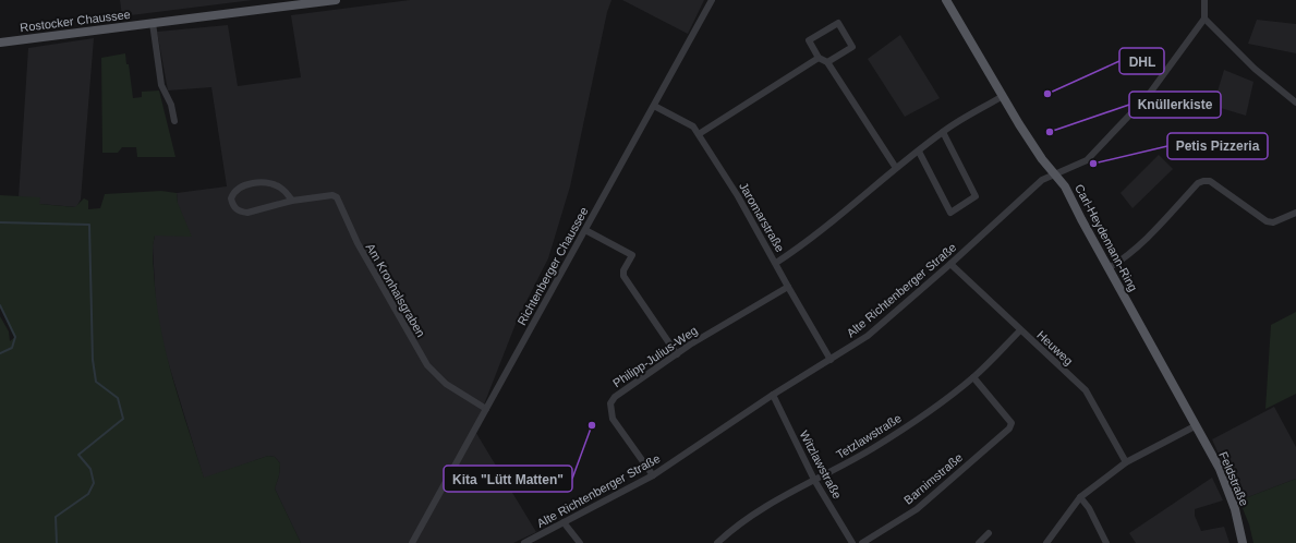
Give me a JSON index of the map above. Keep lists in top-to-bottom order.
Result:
{
  "streets": {
    "main road": ["Rostocker Chaussee", "Carl-Heydemann-Ring", "Feldstraße"],
    "street": [
      "Jaromarstraße",
      "Richtenberger Chaussee",
      "Am Kronhalsgraben",
      "Alte Richtenberger Straße",
      "Heuweg",
      "Philipp-Julius-Weg",
      "Tetzlawstraße",
      "Witzlawstraße",
      "Barnimstraße"
    ]
  },
  "crossings": [
    ["Jaromarstraße", "Richtenberger Chaussee"],
    ["Jaromarstraße", "Alte Richtenberger Straße"],
    ["Jaromarstraße", "Philipp-Julius-Weg"],
    ["Carl-Heydemann-Ring", "Alte Richtenberger Straße"],
    ["Carl-Heydemann-Ring", "Feldstraße"],
    ["Richtenberger Chaussee", "Am Kronhalsgraben"],
    ["Alte Richtenberger Straße", "Heuweg"],
    ["Alte Richtenberger Straße", "Philipp-Julius-Weg"],
    ["Alte Richtenberger Straße", "Witzlawstraße"],
    ["Heuweg", "Tetzlawstraße"],
    ["Tetzlawstraße", "Witzlawstraße"],
    ["Tetzlawstraße", "Barnimstraße"]
  ],
  "places": [
    "DHL",
    "Knüllerkiste",
    "Petis Pizzeria",
    "Kita \"Lütt Matten\""
  ]
}
